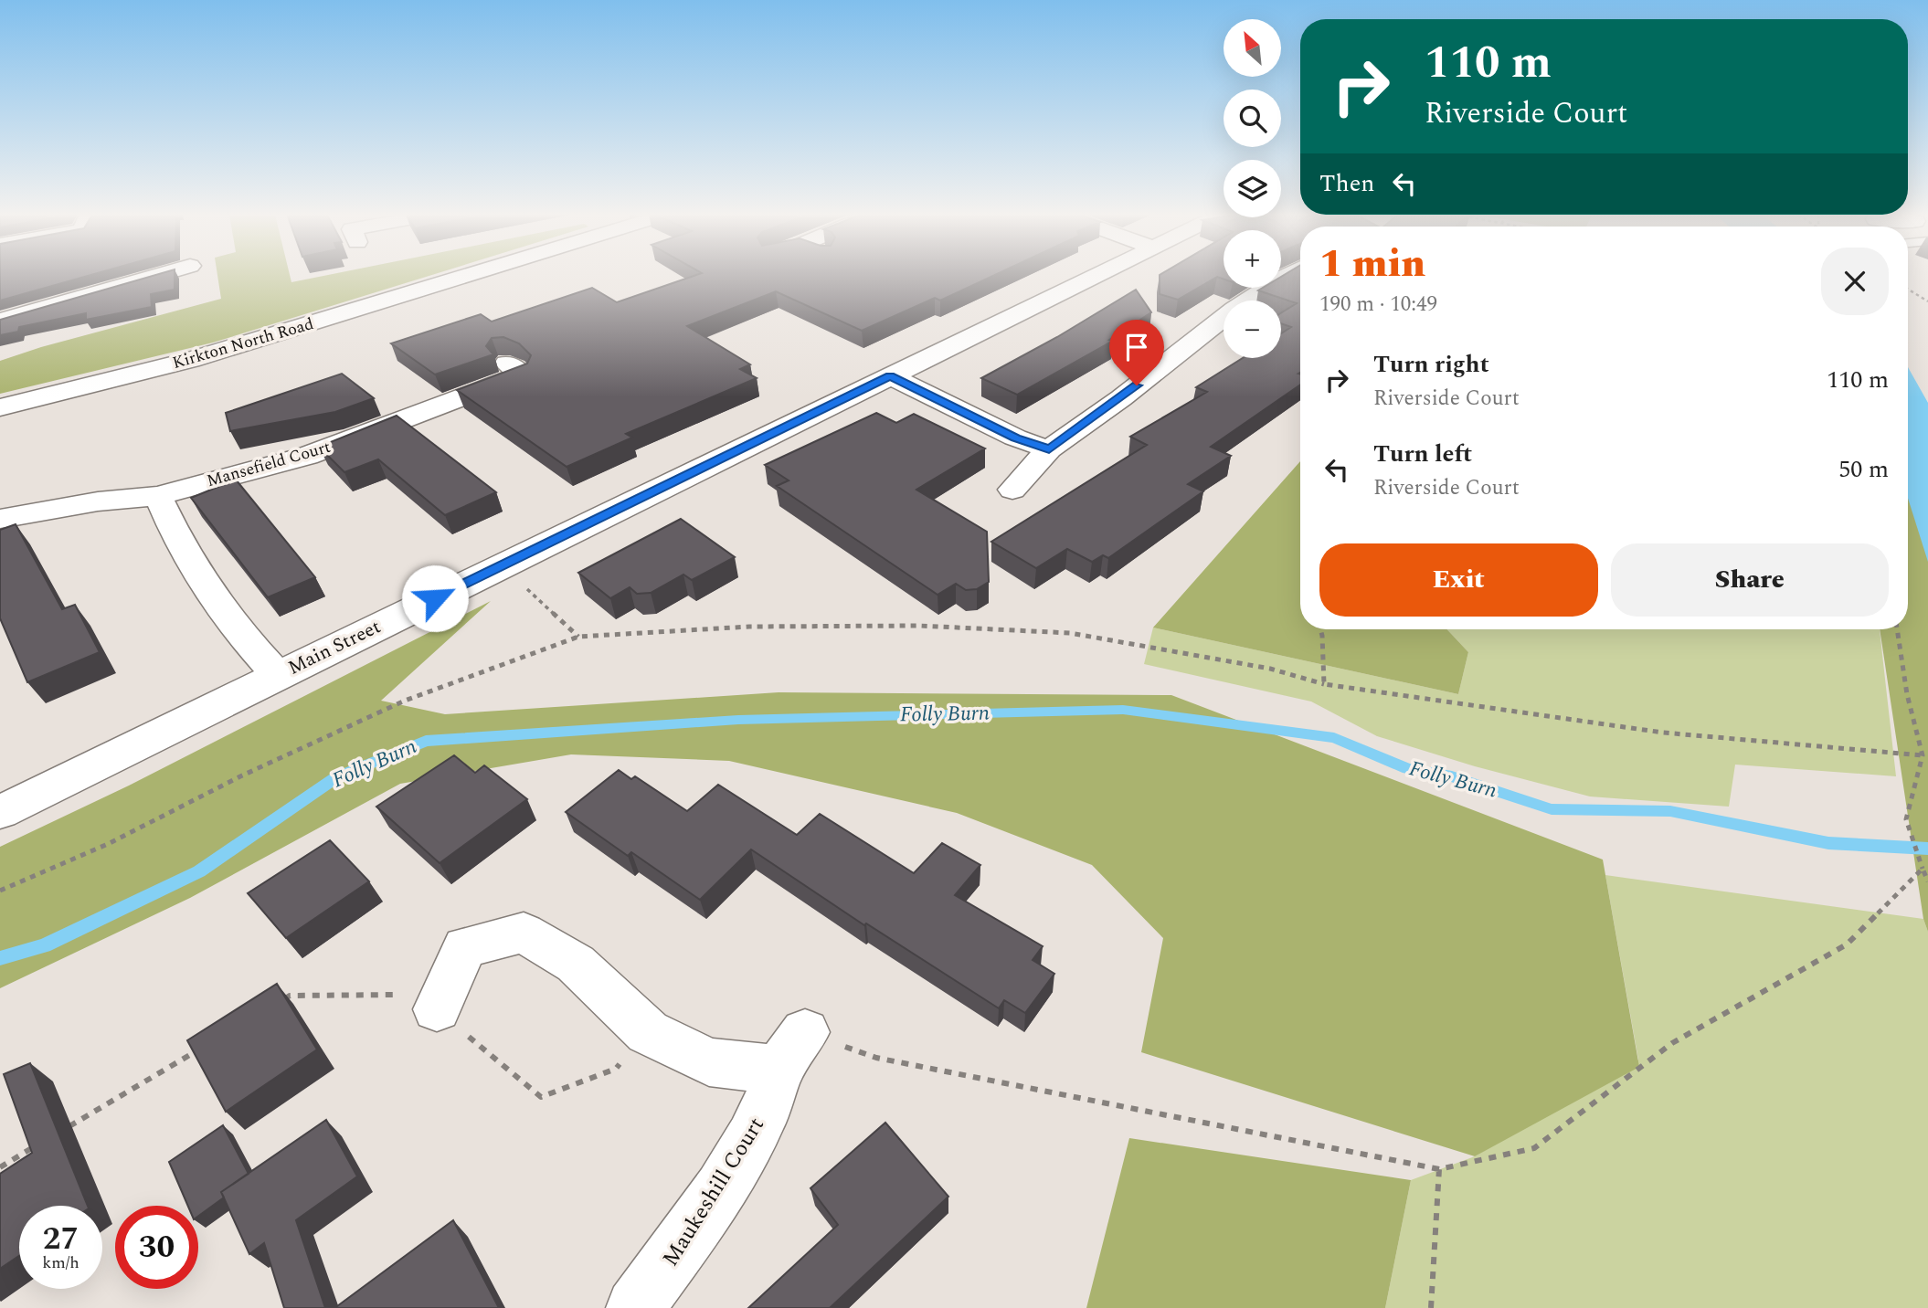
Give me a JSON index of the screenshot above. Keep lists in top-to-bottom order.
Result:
{
  "streets": {
    "street": [
      "Kirkton North Road",
      "Mansefield Court",
      "Main Street",
      "Maukeshill Court"
    ]
  },
  "water": ["Folly Burn"],
  "north": "top left",
  "page": {
    "map_buttons": ["+", "−"],
    "turn": ["110 m", "Riverside Court"],
    "then": "Then",
    "heading": ["1 min", "190 m · 10:49"],
    "list": [
      {
        "name": "Turn right",
        "note": "Riverside Court",
        "value": "110 m"
      },
      {
        "name": "Turn left",
        "note": "Riverside Court",
        "value": "50 m"
      }
    ],
    "buttons": ["Exit", "Share"],
    "speed": "27 km/h",
    "limit": "30"
  }
}
